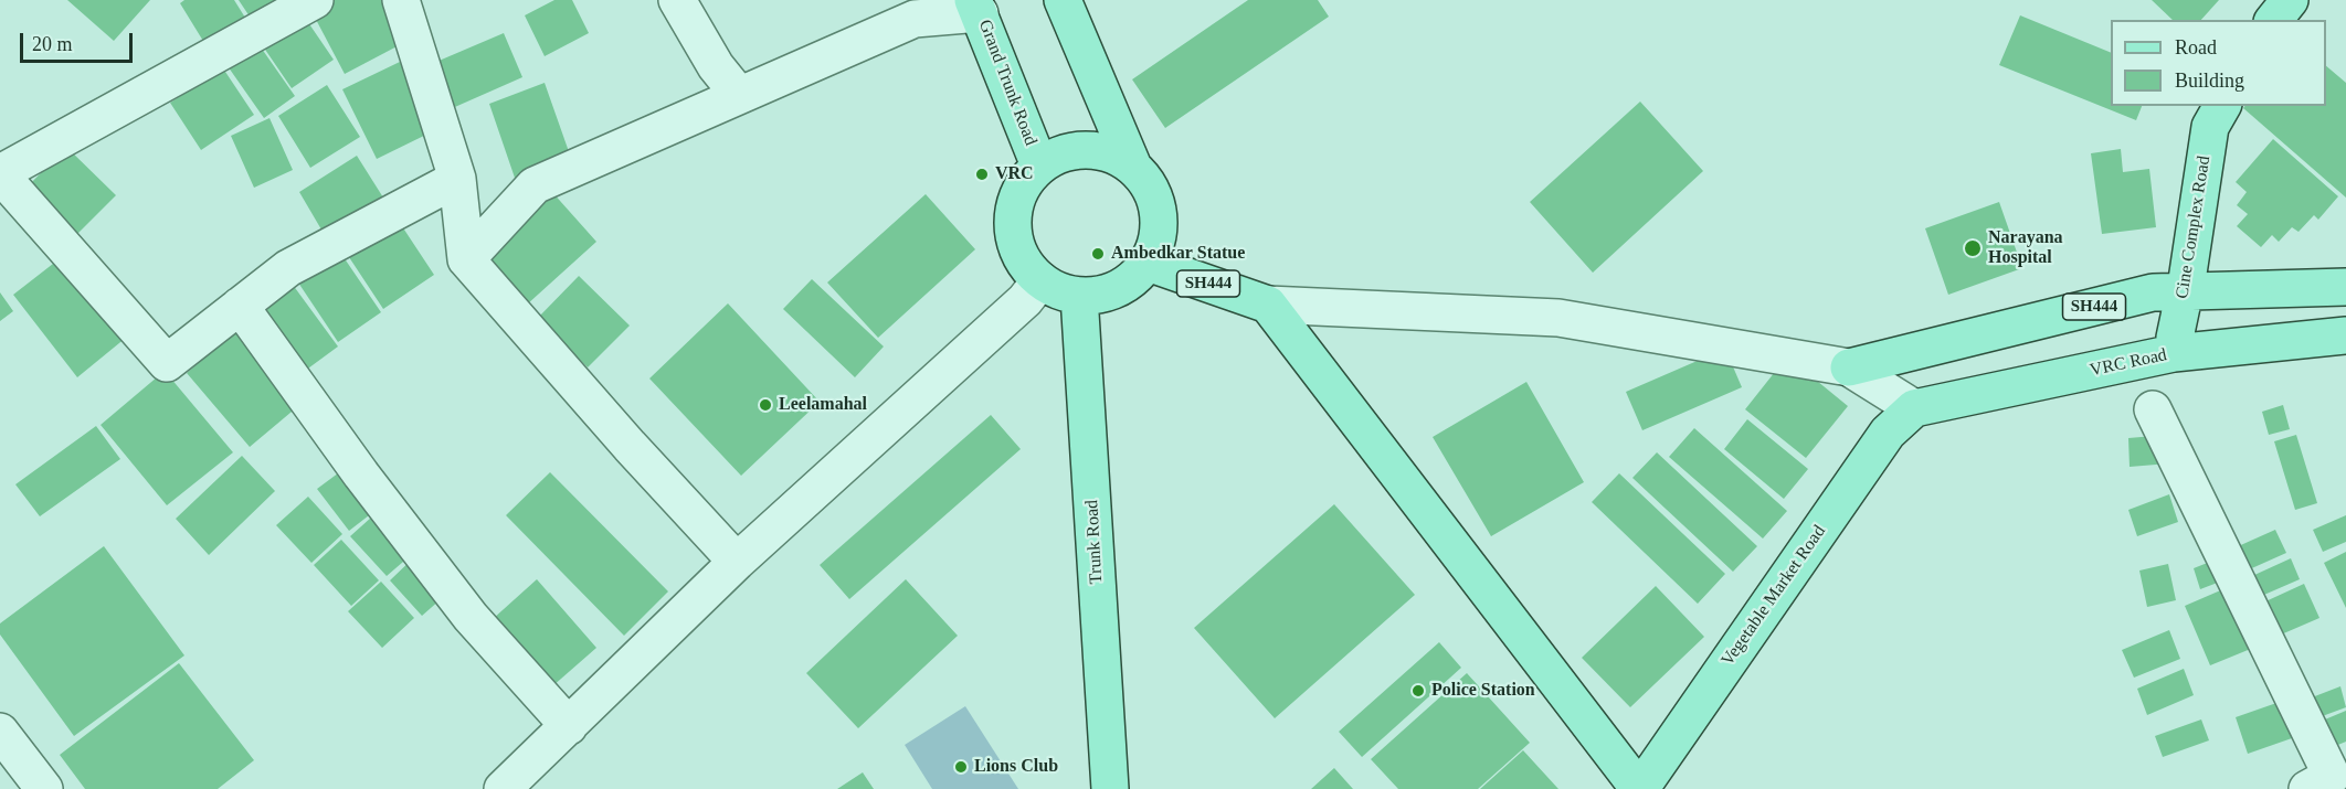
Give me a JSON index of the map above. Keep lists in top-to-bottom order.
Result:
{
  "streets": {
    "main road": [
      "Grand Trunk Road",
      "Cine Complex Road",
      "SH444",
      "VRC Road",
      "Trunk Road",
      "Vegetable Market Road"
    ]
  },
  "crossings": [
    ["Grand Trunk Road", "SH444"],
    ["Grand Trunk Road", "Trunk Road"],
    ["Cine Complex Road", "SH444"],
    ["Cine Complex Road", "VRC Road"],
    ["SH444", "Trunk Road"],
    ["VRC Road", "Vegetable Market Road"]
  ],
  "places": [
    "VRC",
    "Narayana Hospital",
    "Ambedkar Statue",
    "Leelamahal",
    "Police Station",
    "Lions Club"
  ],
  "legend": ["Road", "Building"],
  "scale_bar": "20 m"
}
